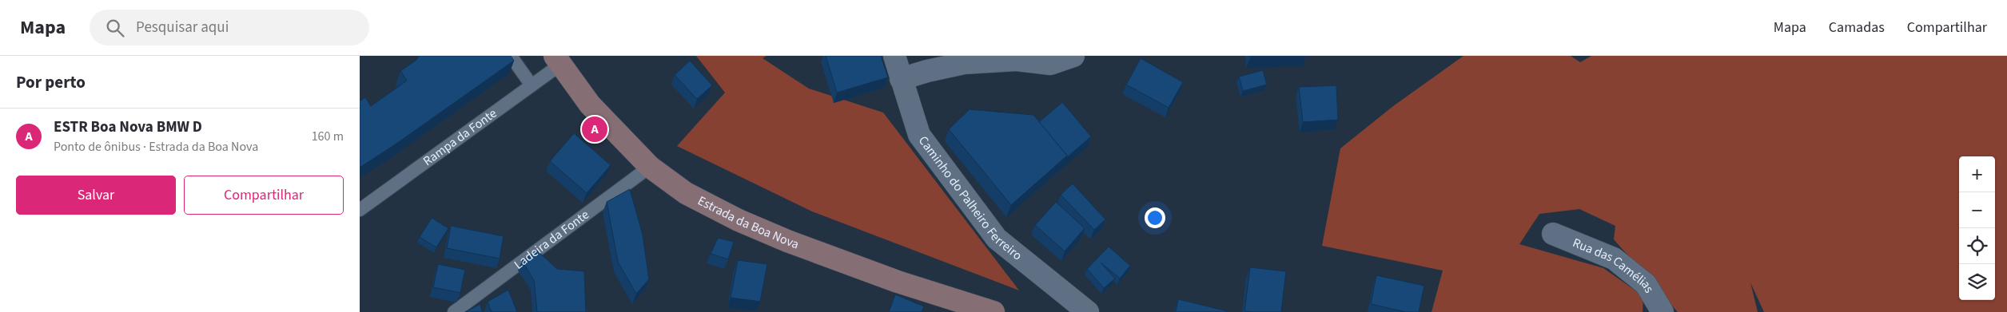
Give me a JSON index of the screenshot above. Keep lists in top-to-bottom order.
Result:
{
  "streets": {
    "main road": ["Estrada da Boa Nova"],
    "street": ["Caminho do Palheiro Ferreiro", "Rua das Camélias"],
    "lane": ["Rampa da Fonte", "Ladeira da Fonte"]
  },
  "crossings": [
    ["Rampa da Fonte", "Estrada da Boa Nova"],
    ["Estrada da Boa Nova", "Ladeira da Fonte"]
  ],
  "page": {
    "header": "Mapa",
    "search": "Pesquisar aqui",
    "nav": ["Mapa", "Camadas", "Compartilhar"],
    "heading": "Por perto",
    "list": [
      {
        "mark": "A",
        "name": "ESTR Boa Nova BMW D",
        "note": "Ponto de ônibus · Estrada da Boa Nova",
        "value": "160 m"
      }
    ],
    "pins": "A",
    "map_buttons": ["+", "−"],
    "buttons": ["Salvar", "Compartilhar"]
  }
}
